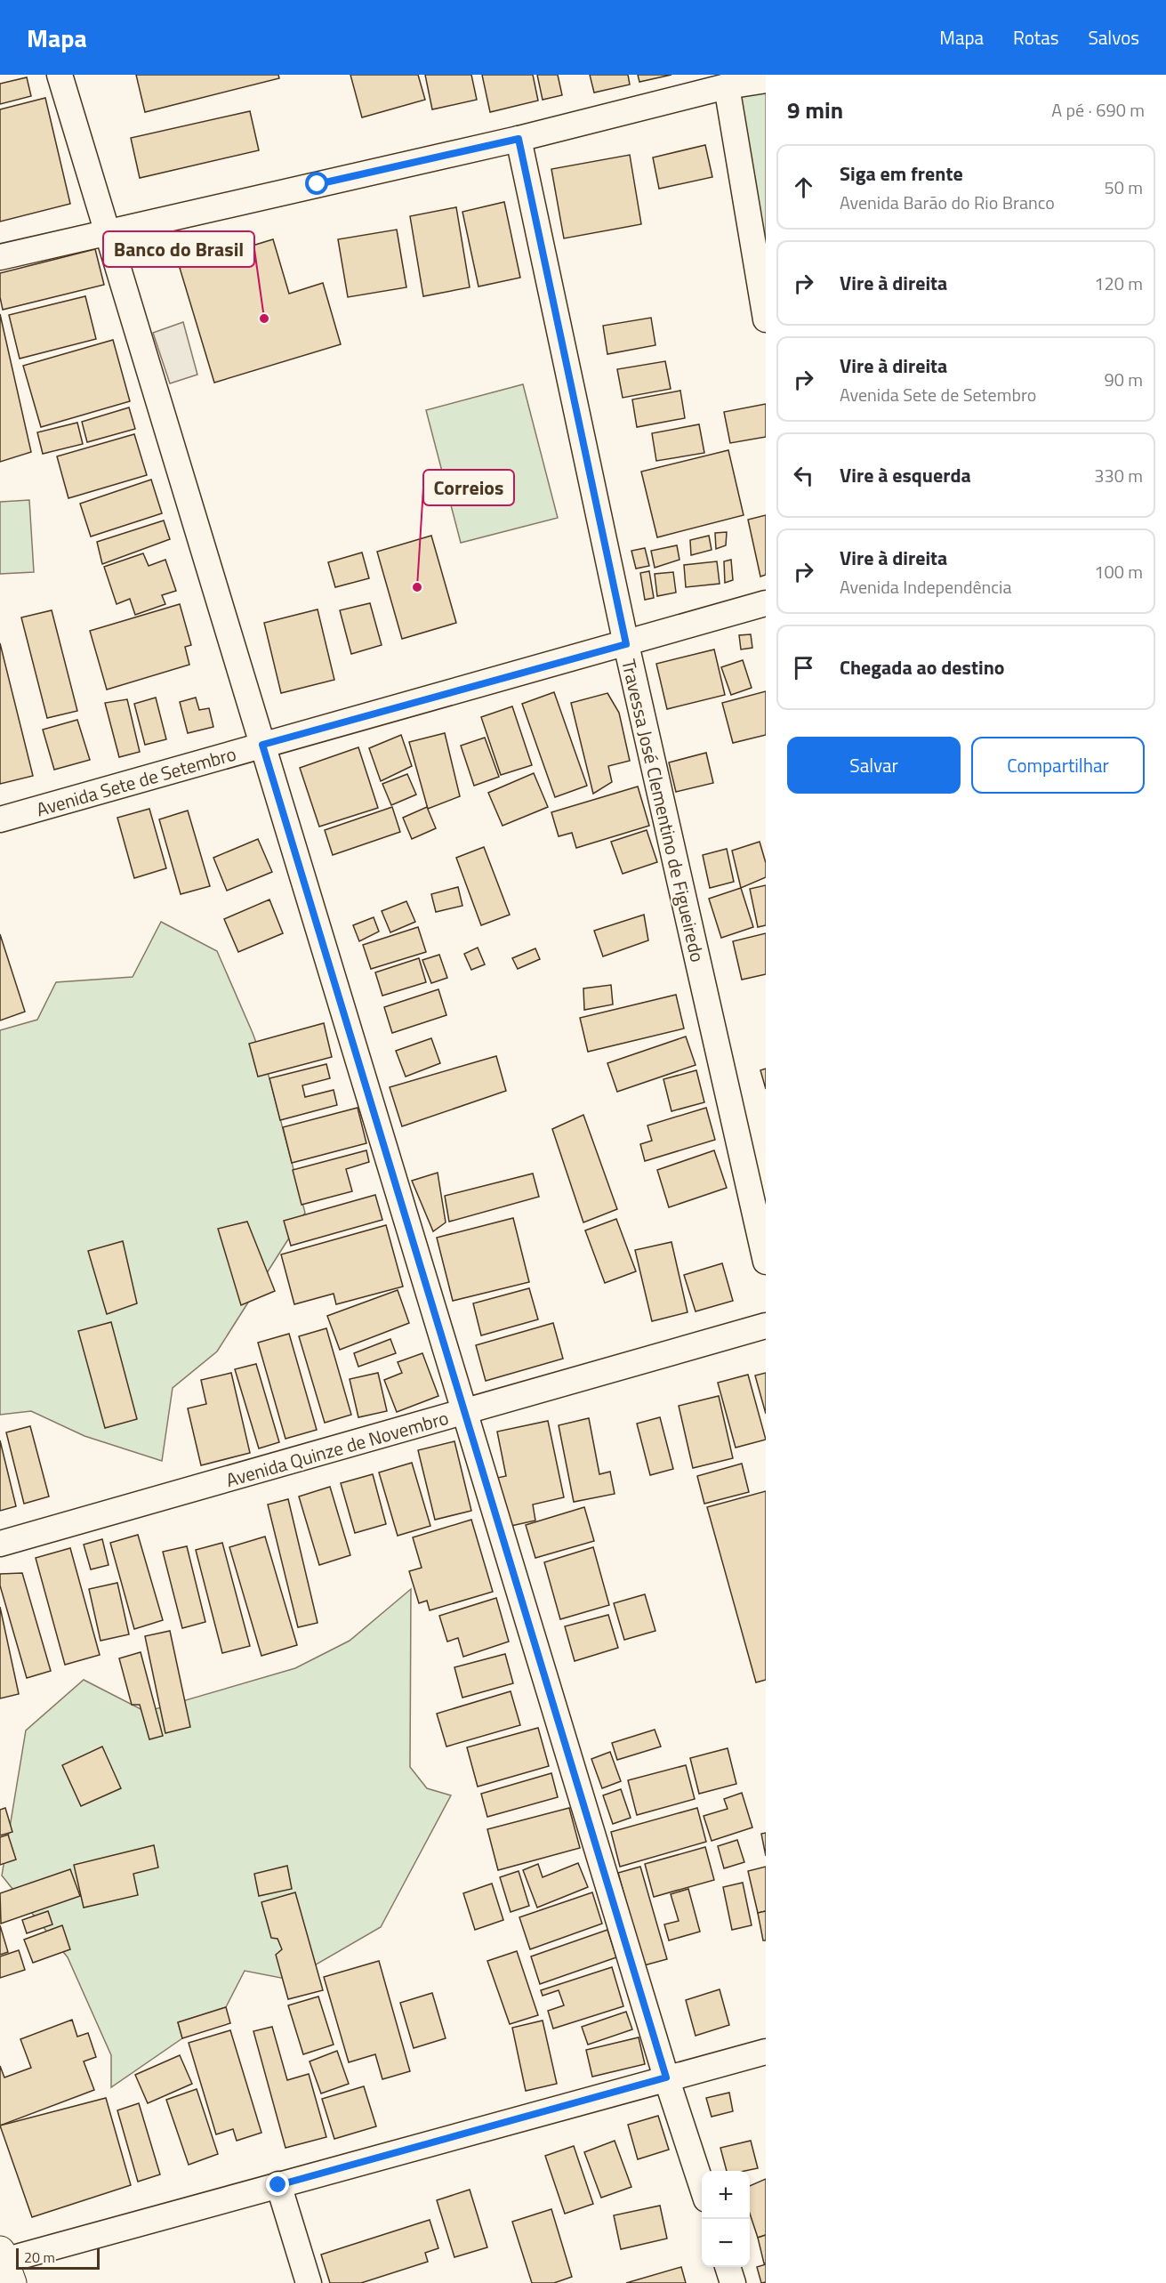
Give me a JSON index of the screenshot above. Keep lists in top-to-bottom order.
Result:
{
  "streets": {
    "street": ["Avenida Sete de Setembro", "Travessa José Clementino de Figueiredo", "Avenida Quinze de Novembro"]
  },
  "crossings": [
    ["Avenida Sete de Setembro", "Travessa José Clementino de Figueiredo"]
  ],
  "places": ["Banco do Brasil", "Correios"],
  "scale_bar": "20 m",
  "page": {
    "header": "Mapa",
    "nav": ["Mapa", "Rotas", "Salvos"],
    "heading": ["9 min", "A pé · 690 m"],
    "list": [
      ["Siga em frente", "Avenida Barão do Rio Branco", "50 m"],
      ["Vire à direita", "120 m"],
      ["Vire à direita", "Avenida Sete de Setembro", "90 m"],
      ["Vire à esquerda", "330 m"],
      ["Vire à direita", "Avenida Independência", "100 m"],
      "Chegada ao destino"
    ],
    "buttons": ["Salvar", "Compartilhar"],
    "map_buttons": ["+", "−"],
    "scale": "20 m"
  }
}
